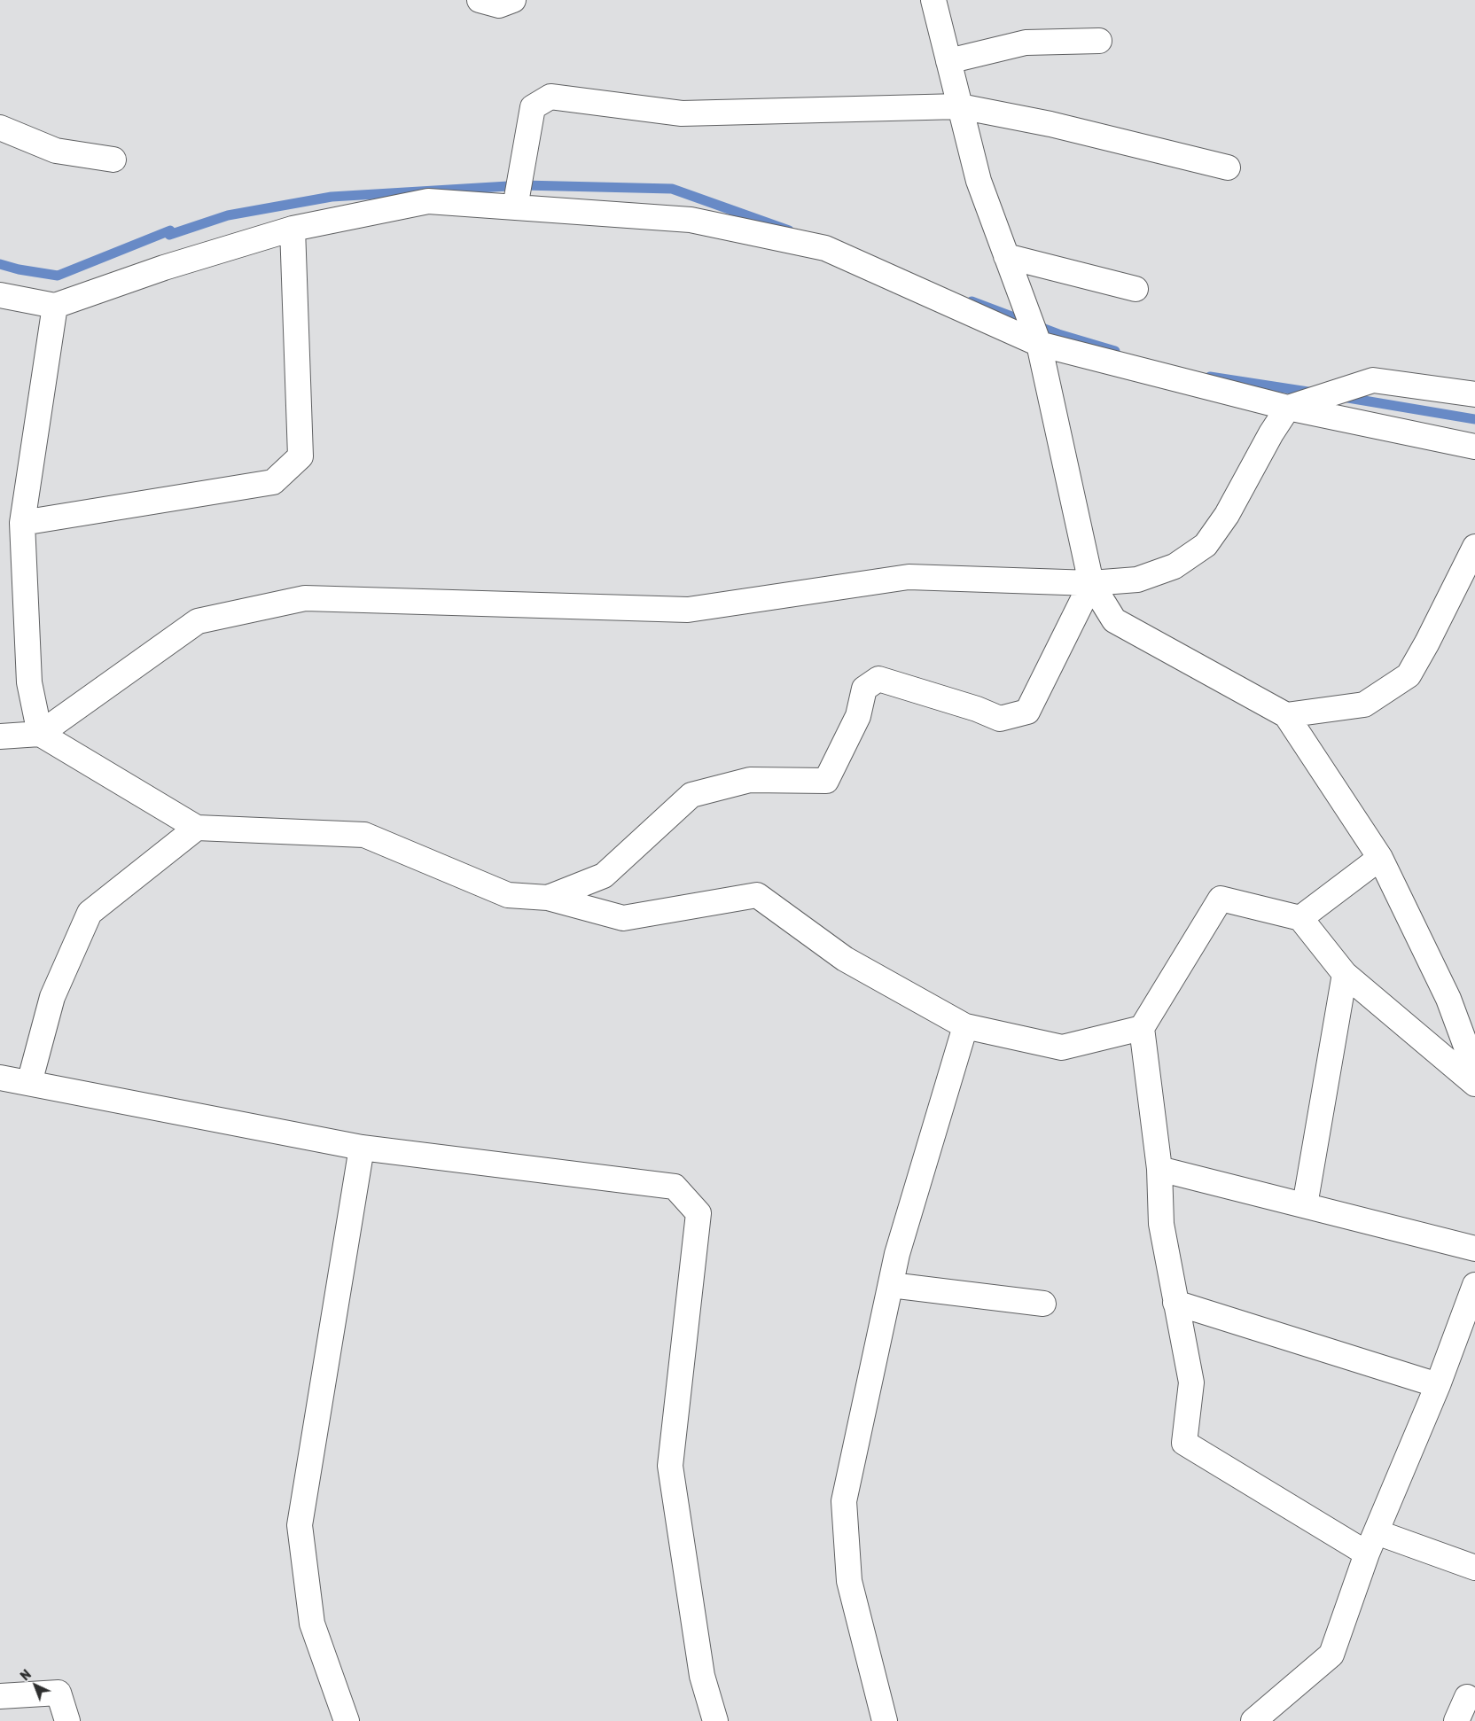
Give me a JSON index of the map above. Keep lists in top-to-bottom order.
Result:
{
  "north": "top left"
}
